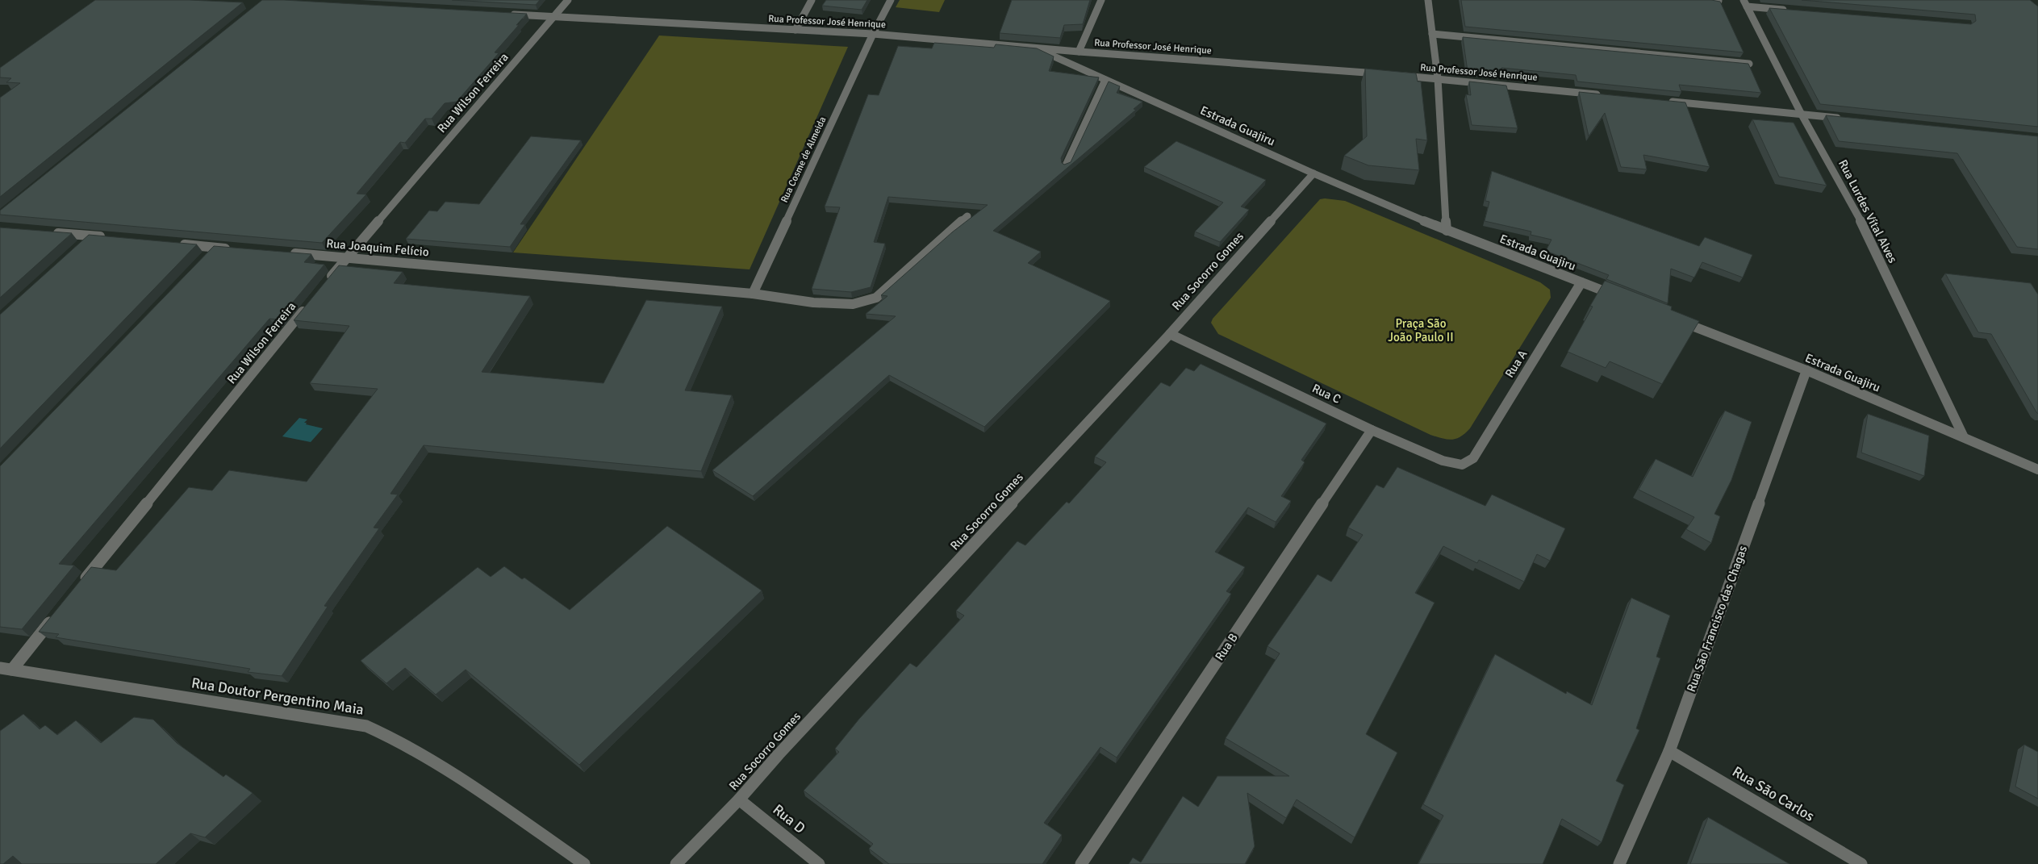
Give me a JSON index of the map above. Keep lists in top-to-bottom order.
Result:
{
  "streets": {
    "street": [
      "Rua Professor José Henrique",
      "Rua Wilson Ferreira",
      "Estrada Guajiru",
      "Rua Cosme de Almeida",
      "Rua Lurdes Vítal Alves",
      "Rua Joaquim Felício",
      "Rua Socorro Gomes",
      "Rua A",
      "Rua C",
      "Rua São Francisco das Chagas",
      "Rua B",
      "Rua Doutor Pergentino Maia",
      "Rua São Carlos",
      "Rua D"
    ]
  },
  "crossings": [
    ["Rua Professor José Henrique", "Rua Wilson Ferreira"],
    ["Rua Professor José Henrique", "Estrada Guajiru"],
    ["Rua Professor José Henrique", "Rua Cosme de Almeida"],
    ["Rua Wilson Ferreira", "Rua Joaquim Felício"],
    ["Estrada Guajiru", "Rua Lurdes Vítal Alves"],
    ["Estrada Guajiru", "Rua Socorro Gomes"],
    ["Estrada Guajiru", "Rua A"],
    ["Estrada Guajiru", "Rua São Francisco das Chagas"],
    ["Rua Cosme de Almeida", "Rua Joaquim Felício"],
    ["Rua Socorro Gomes", "Rua C"],
    ["Rua Socorro Gomes", "Rua D"],
    ["Rua A", "Rua C"],
    ["Rua C", "Rua B"],
    ["Rua São Francisco das Chagas", "Rua São Carlos"]
  ],
  "parks": ["Praça São João Paulo II"]
}
